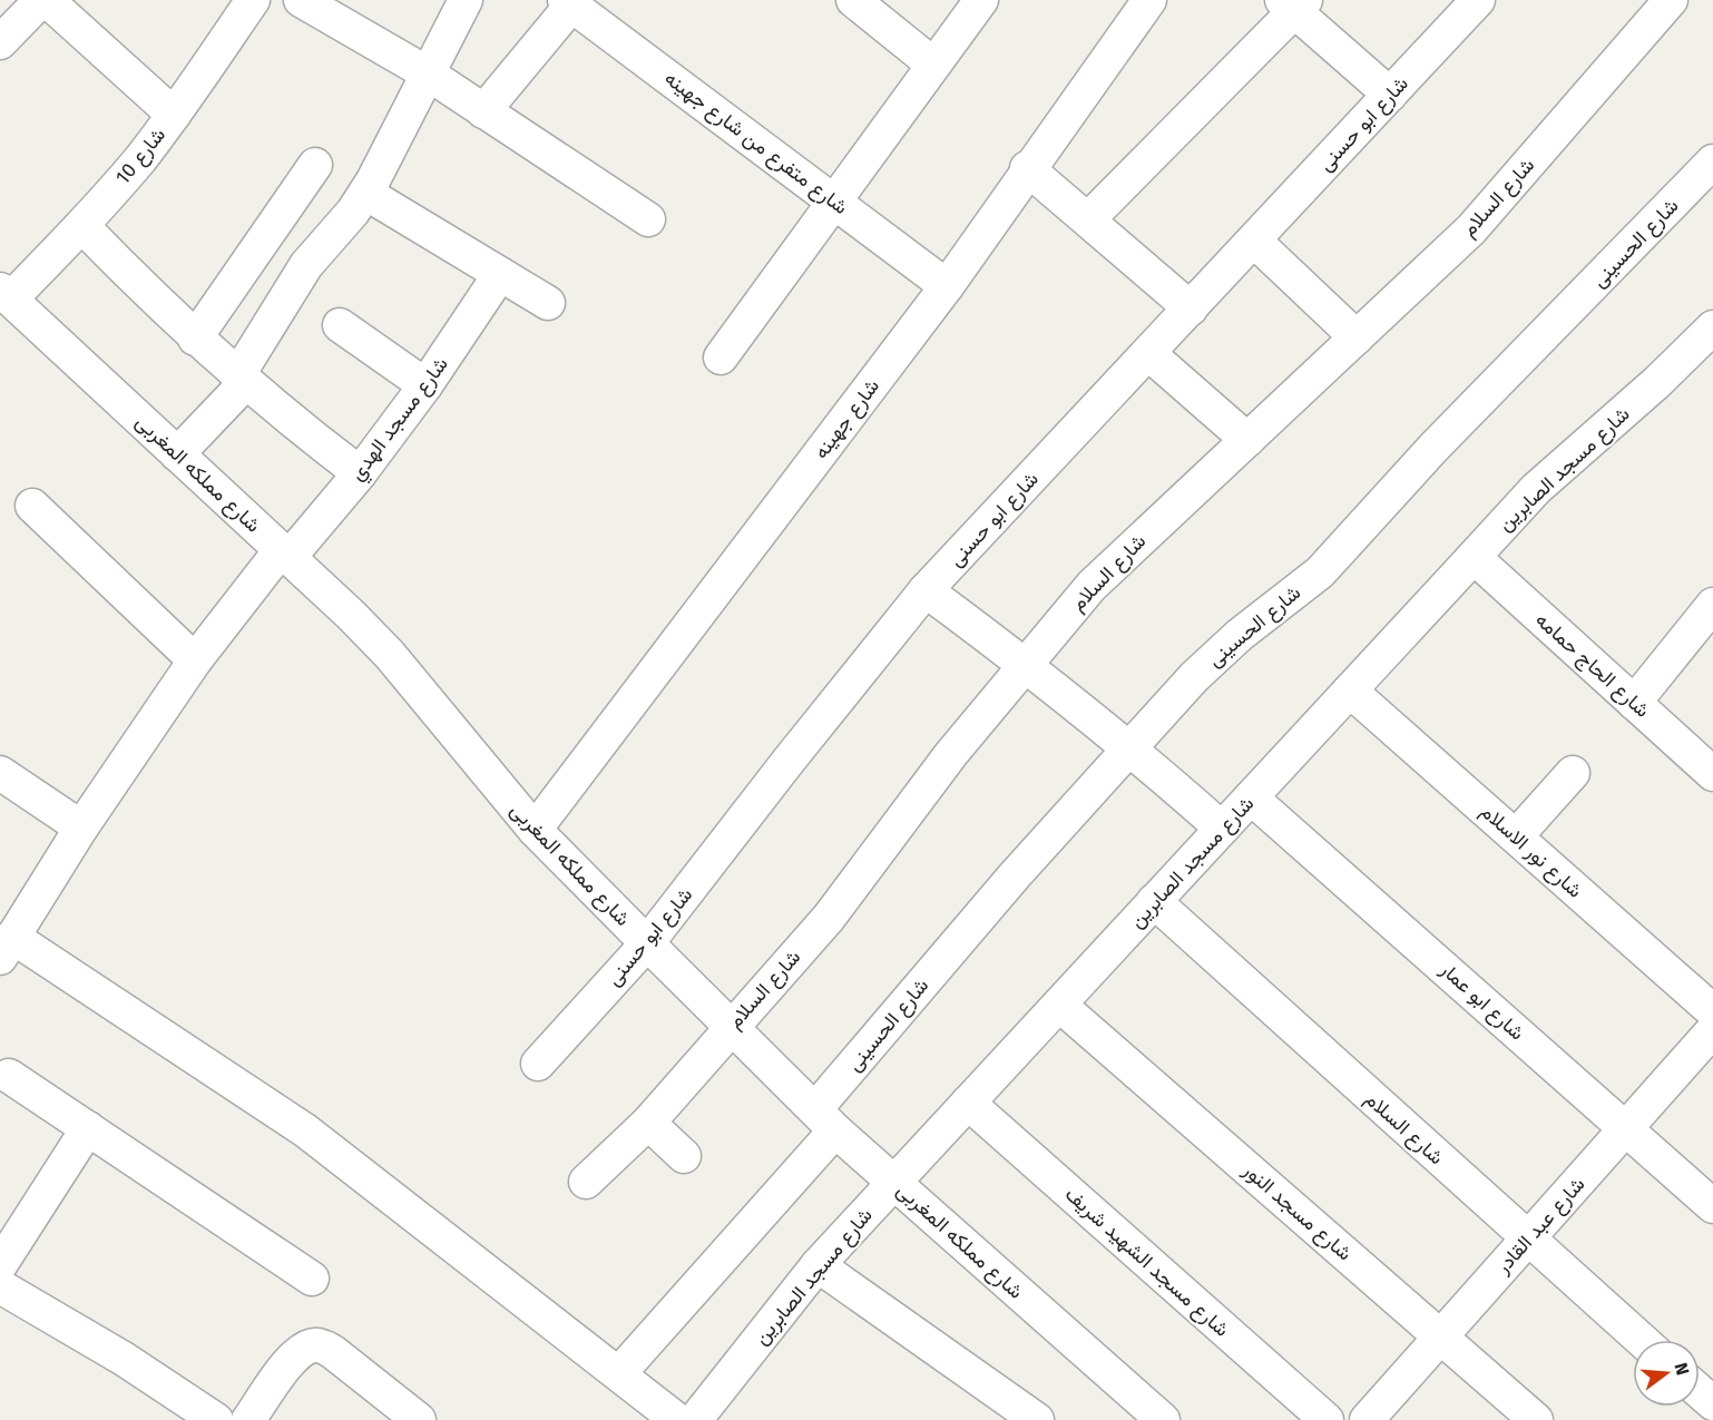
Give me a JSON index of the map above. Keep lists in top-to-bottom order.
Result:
{
  "streets": {
    "street": [
      "شارع ابو حسنى",
      "شارع متفرع من شارع جهينه",
      "شارع 10",
      "شارع السلام",
      "شارع الحسينى",
      "شارع مسجد الهدي",
      "شارع جهينه",
      "شارع مسجد الصابرين",
      "شارع مملكه المغربى",
      "شارع الحاج حمامه",
      "شارع نور الاسلام",
      "شارع ابو عمار",
      "شارع مسجد النور",
      "شارع عبد القادر",
      "شارع مسجد الشهيد شريف"
    ]
  },
  "crossings": [
    ["شارع ابو حسنى", "شارع مملكه المغربى"],
    ["شارع متفرع من شارع جهينه", "شارع جهينه"],
    ["شارع 10", "شارع مملكه المغربى"],
    ["شارع السلام", "شارع مسجد الصابرين"],
    ["شارع السلام", "شارع مملكه المغربى"],
    ["شارع السلام", "شارع عبد القادر"],
    ["شارع الحسينى", "شارع مملكه المغربى"],
    ["شارع مسجد الهدي", "شارع مملكه المغربى"],
    ["شارع جهينه", "شارع مملكه المغربى"],
    ["شارع مسجد الصابرين", "شارع مملكه المغربى"],
    ["شارع مسجد الصابرين", "شارع الحاج حمامه"],
    ["شارع مسجد الصابرين", "شارع نور الاسلام"],
    ["شارع مسجد الصابرين", "شارع ابو عمار"],
    ["شارع مسجد الصابرين", "شارع مسجد النور"],
    ["شارع مسجد الصابرين", "شارع مسجد الشهيد شريف"],
    ["شارع ابو عمار", "شارع عبد القادر"],
    ["شارع مسجد النور", "شارع عبد القادر"]
  ],
  "north": "right"
}
